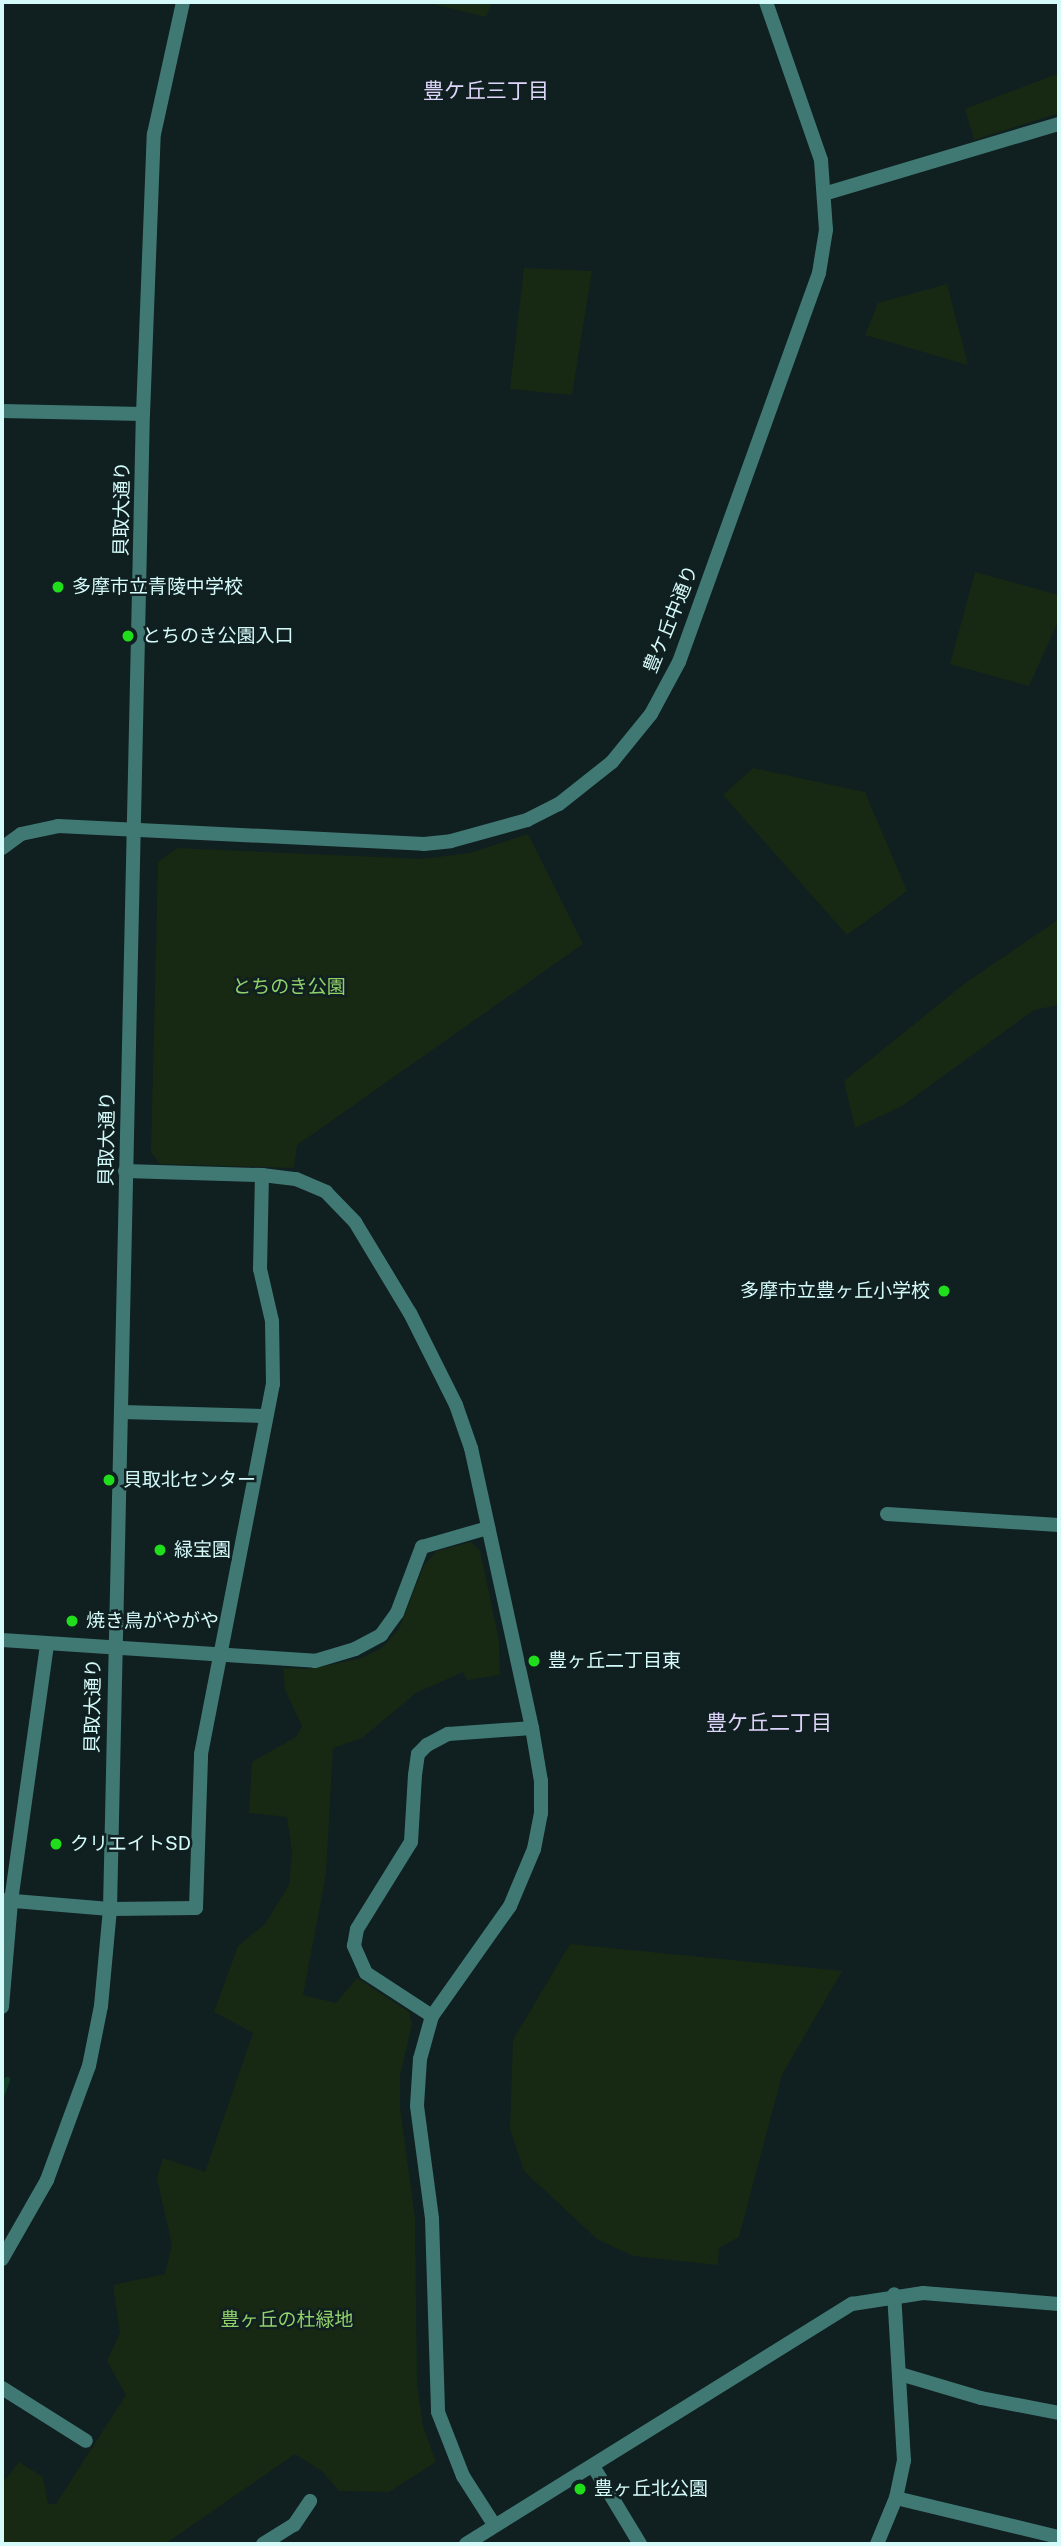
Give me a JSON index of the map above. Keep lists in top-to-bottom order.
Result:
{
  "streets": {
    "street": ["貝取大通り", "豊ケ丘中通り"]
  },
  "crossings": [
    ["貝取大通り", "豊ケ丘中通り"]
  ],
  "districts": ["豊ケ丘三丁目", "豊ケ丘二丁目"],
  "parks": ["とちのき公園", "豊ヶ丘の杜緑地"],
  "places": [
    "多摩市立青陵中学校",
    "とちのき公園入口",
    "多摩市立豊ヶ丘小学校",
    "貝取北センター",
    "緑宝園",
    "焼き鳥がやがや",
    "豊ヶ丘二丁目東",
    "クリエイトSD",
    "豊ヶ丘北公園"
  ]
}
